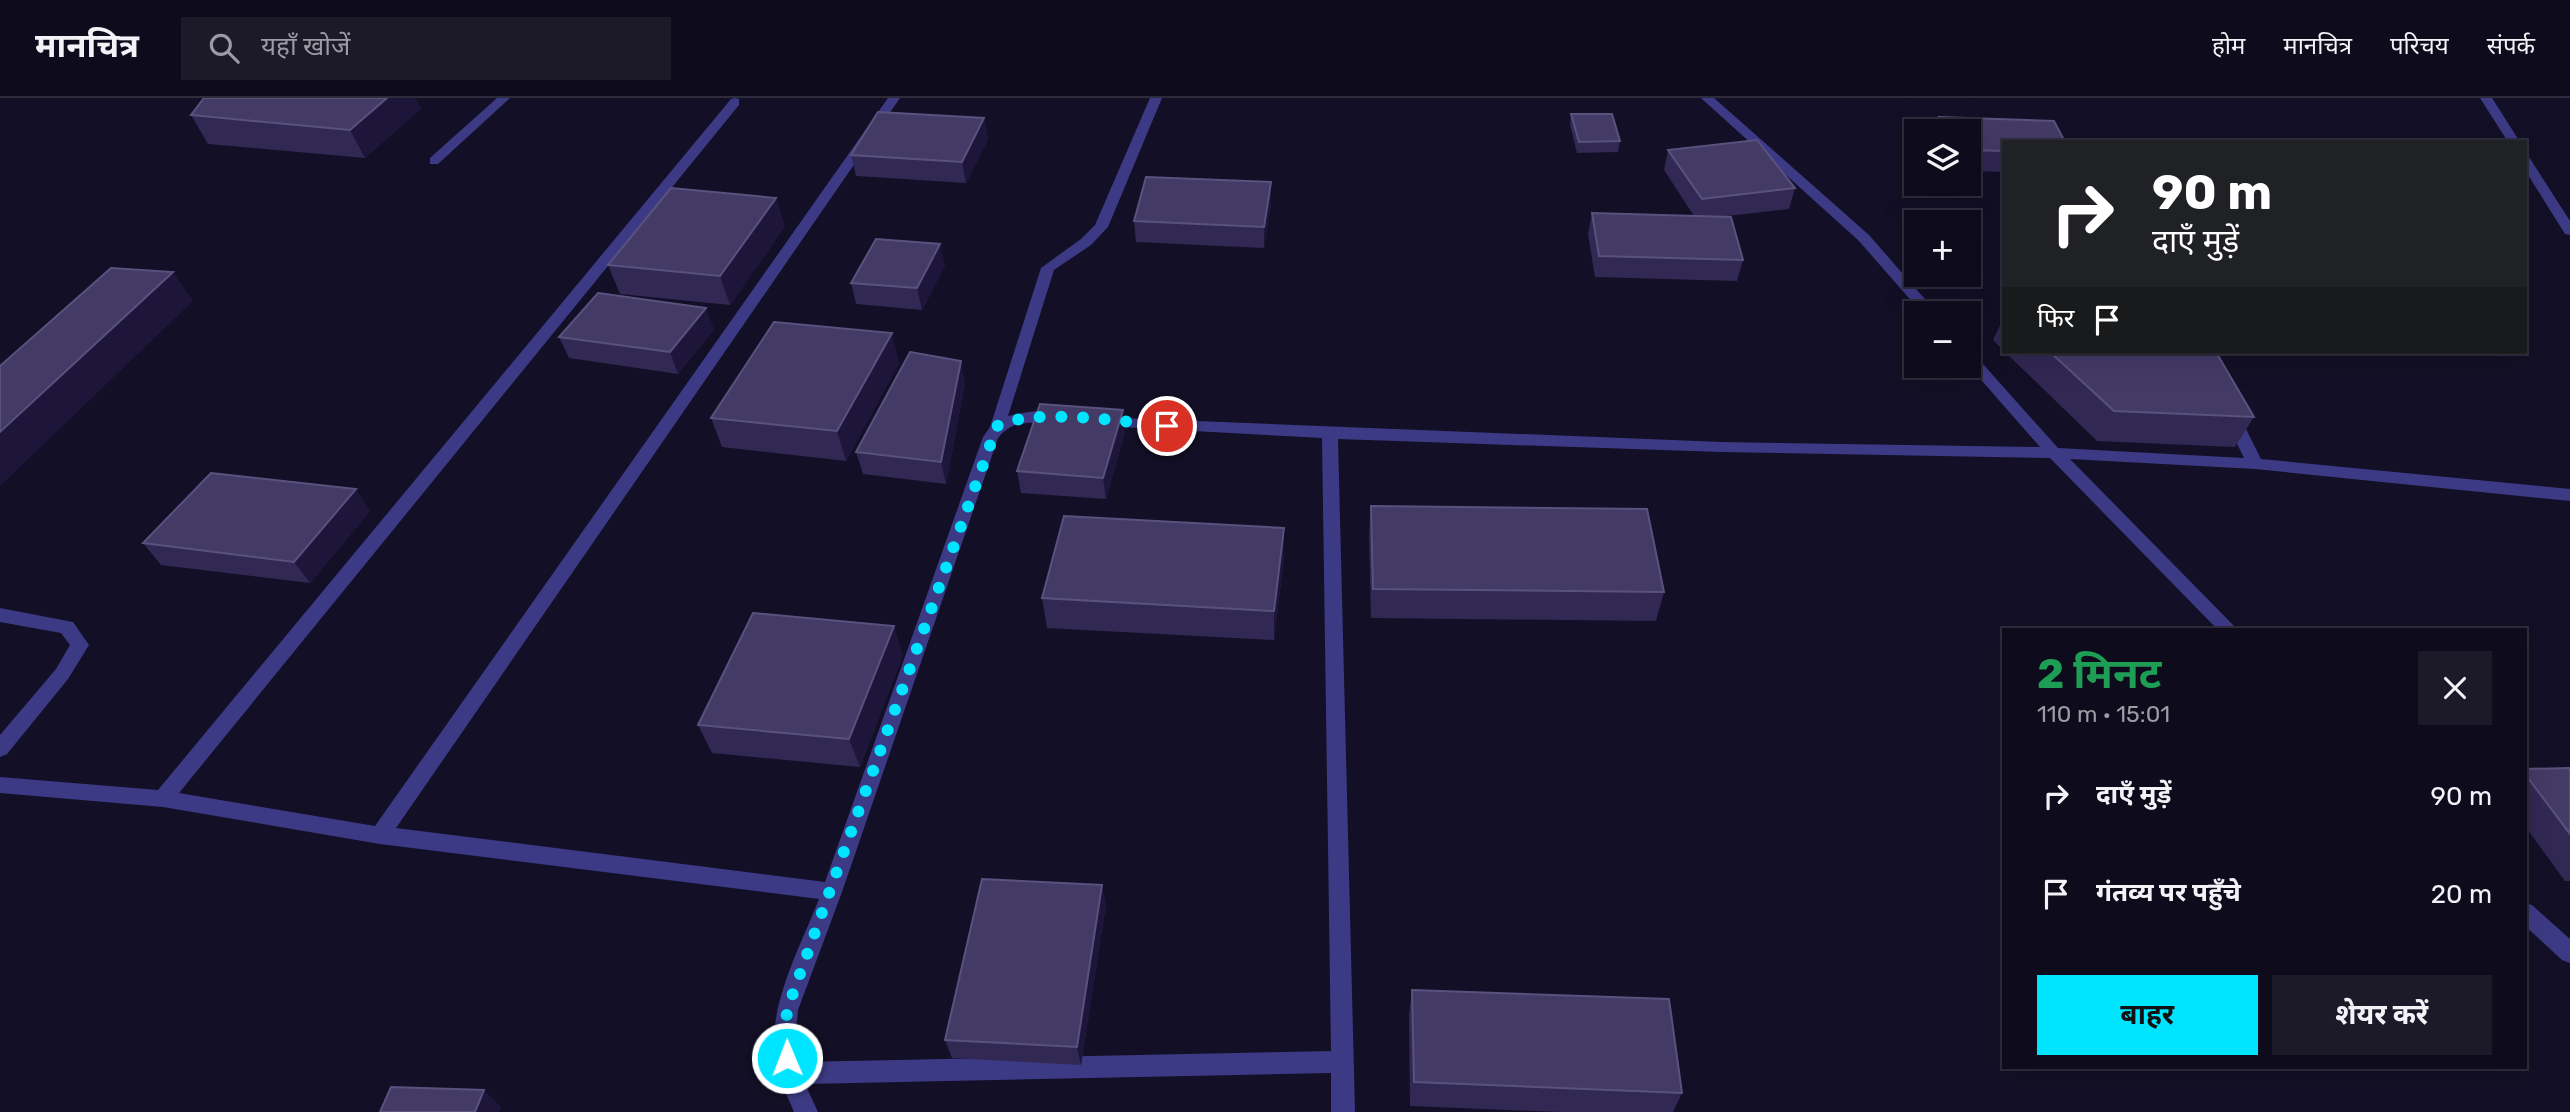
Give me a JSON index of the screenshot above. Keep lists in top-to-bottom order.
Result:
{
  "page": {
    "header": "मानचित्र",
    "search": "यहाँ खोजें",
    "nav": [
      "होम",
      "मानचित्र",
      "परिचय",
      "संपर्क"
    ],
    "map_buttons": ["+", "−"],
    "turn": ["90 m", "दाएँ मुड़ें"],
    "then": "फिर",
    "heading": ["2 मिनट", "110 m · 15:01"],
    "list": [
      {
        "name": "दाएँ मुड़ें",
        "value": "90 m"
      },
      {
        "name": "गंतव्य पर पहुँचे",
        "value": "20 m"
      }
    ],
    "buttons": ["बाहर", "शेयर करें"]
  }
}
